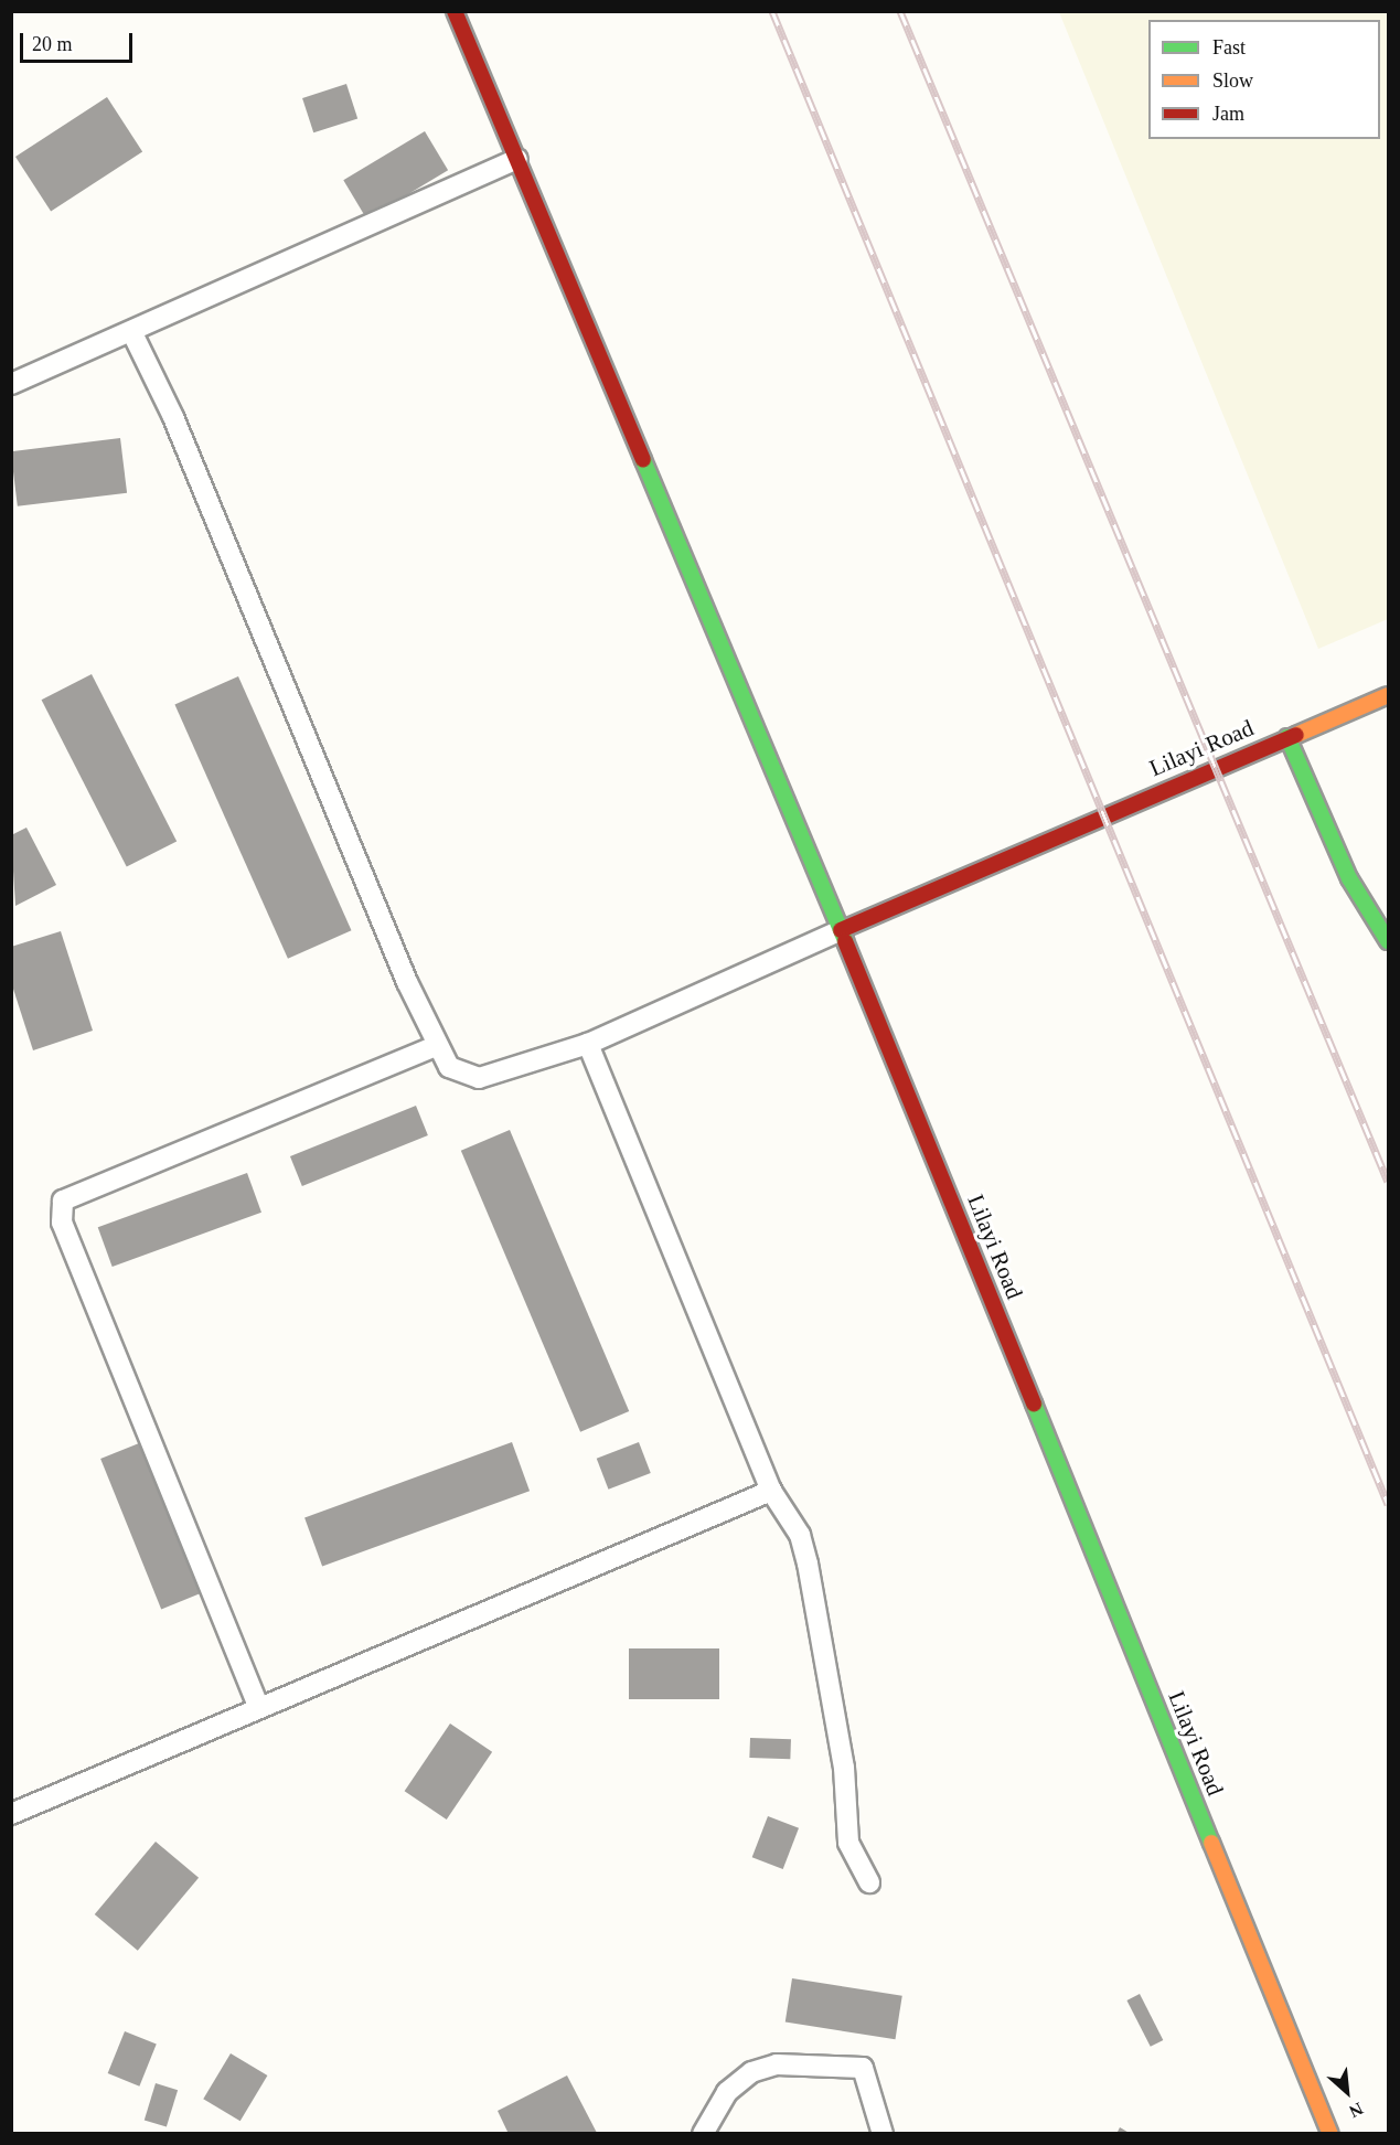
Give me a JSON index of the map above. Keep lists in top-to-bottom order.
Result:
{
  "streets": {
    "street": ["Lilayi Road"]
  },
  "legend": ["Fast", "Slow", "Jam"],
  "scale_bar": "20 m",
  "north": "bottom right"
}
